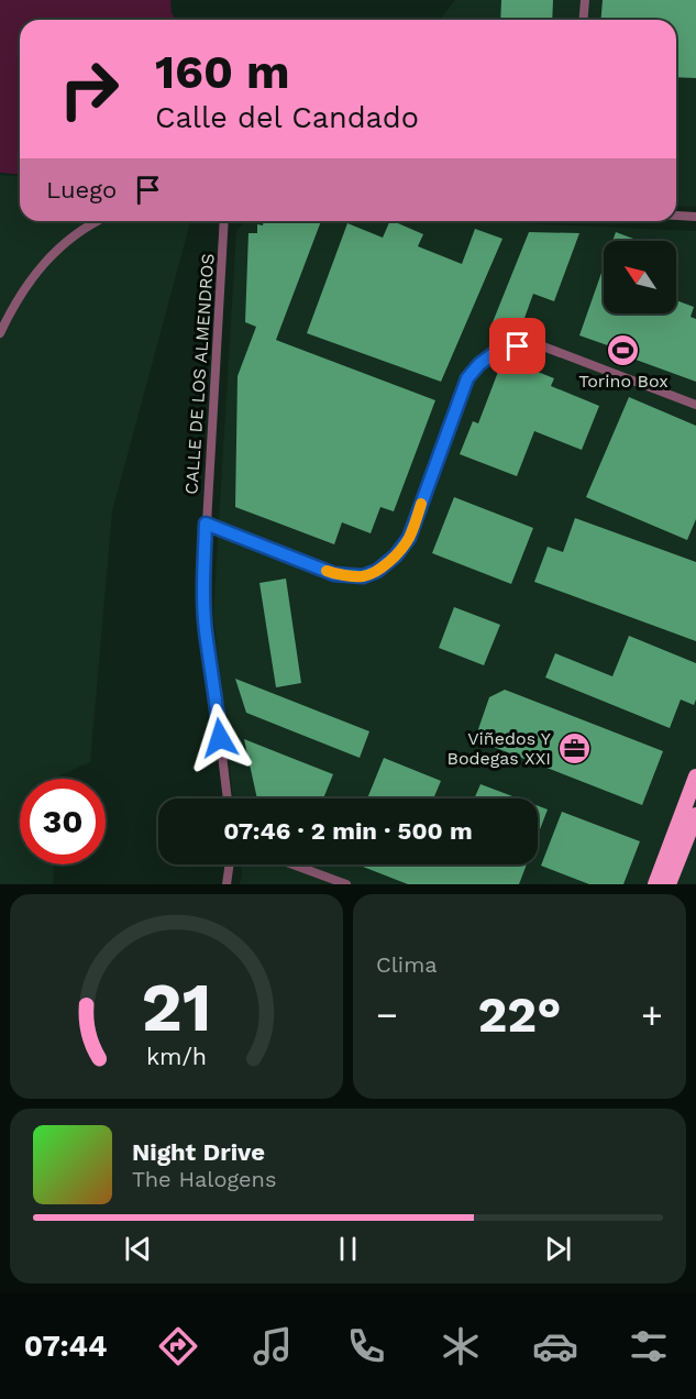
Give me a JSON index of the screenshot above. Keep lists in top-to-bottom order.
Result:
{
  "streets": {
    "street": ["CALLE DE LOS ALMENDROS"]
  },
  "places": {
    "sports": ["Torino Box"],
    "office": ["Viñedos Y Bodegas XXI"]
  },
  "north": "top left",
  "page": {
    "turn": ["160 m", "Calle del Candado"],
    "then": "Luego",
    "limit": "30",
    "trip": "07:46 · 2 min · 500 m",
    "tile": "Clima",
    "heat": ["−", "22°", "+"],
    "song": ["Night Drive", "The Halogens"],
    "tabs": "07:44",
    "gauge": ["21", "km/h"]
  }
}
